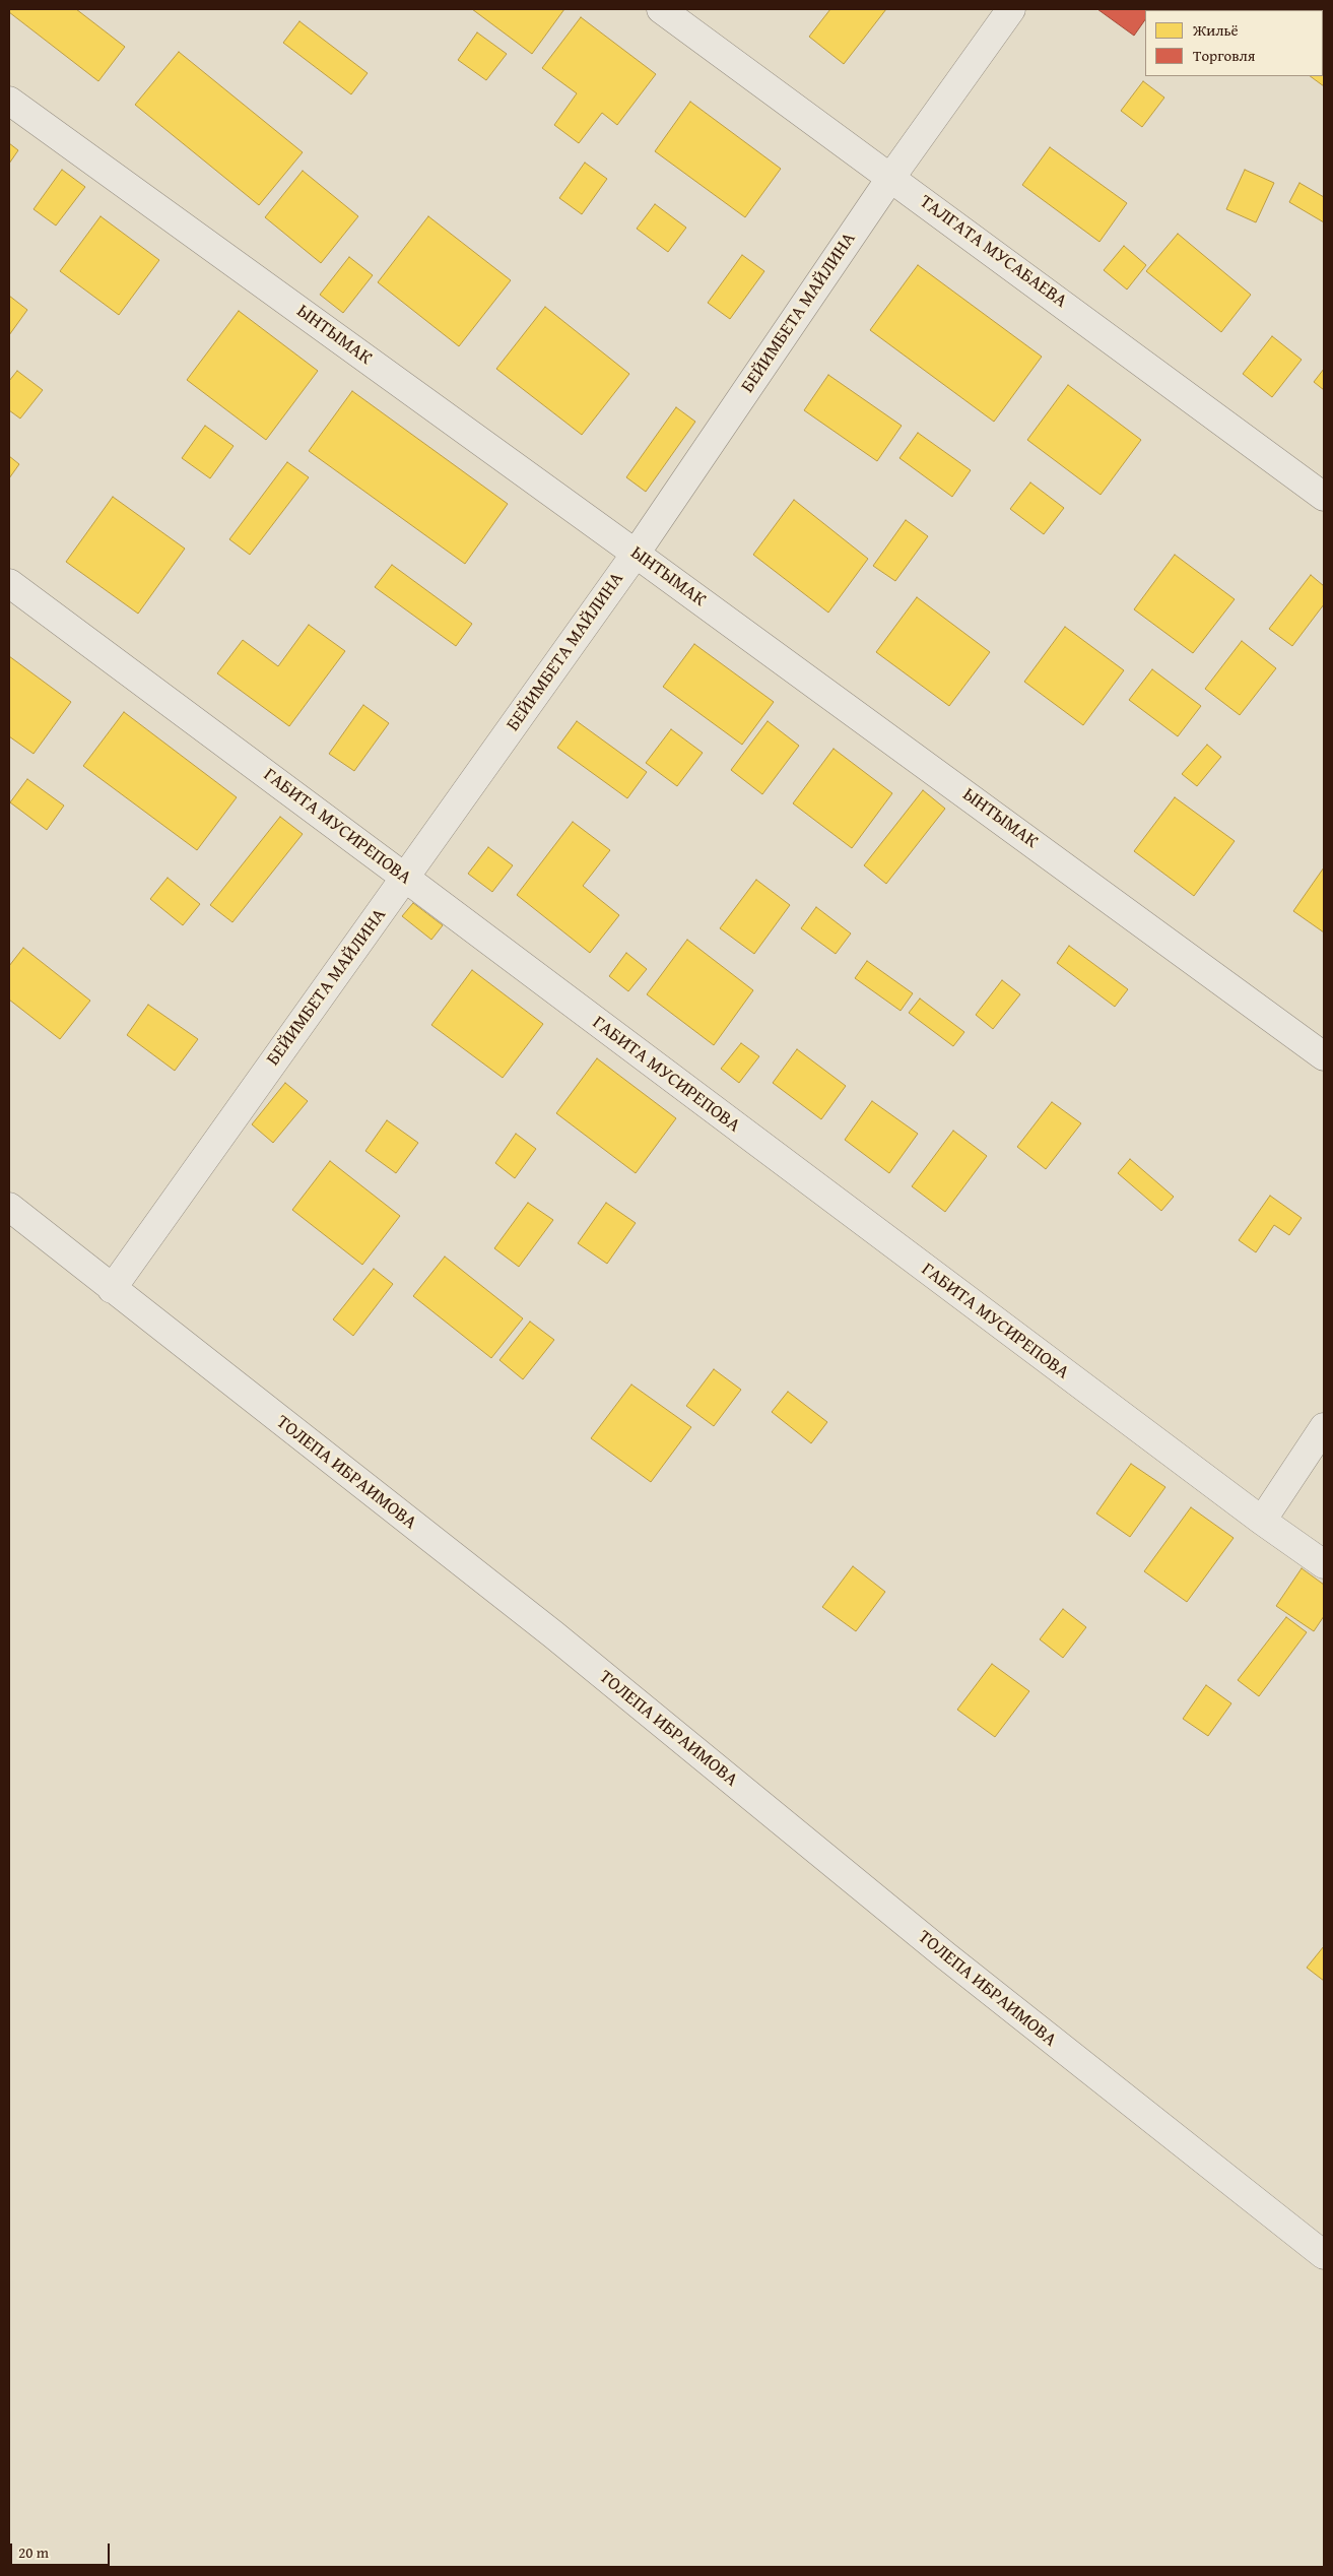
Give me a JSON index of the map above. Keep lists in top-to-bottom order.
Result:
{
  "streets": {
    "street": [
      "ТАЛГАТА МУСАБАЕВА",
      "БЕЙИМБЕТА МАЙЛИНА",
      "ЫНТЫМАК",
      "ГАБИТА МУСИРЕПОВА",
      "ТОЛЕПА ИБРАИМОВА"
    ]
  },
  "crossings": [
    ["ТАЛГАТА МУСАБАЕВА", "БЕЙИМБЕТА МАЙЛИНА"],
    ["БЕЙИМБЕТА МАЙЛИНА", "ЫНТЫМАК"],
    ["БЕЙИМБЕТА МАЙЛИНА", "ГАБИТА МУСИРЕПОВА"],
    ["БЕЙИМБЕТА МАЙЛИНА", "ТОЛЕПА ИБРАИМОВА"]
  ],
  "legend": ["Жильё", "Торговля"],
  "scale_bar": "20 m"
}
